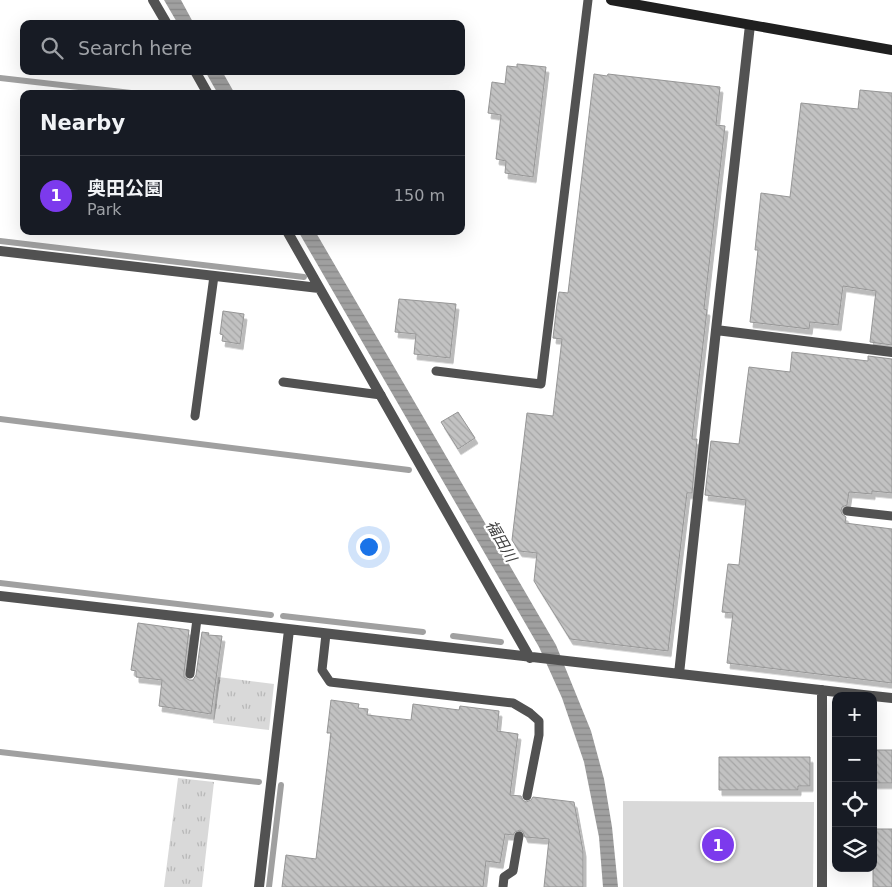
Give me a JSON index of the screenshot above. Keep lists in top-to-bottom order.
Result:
{
  "water": ["福田川"],
  "page": {
    "search": "Search here",
    "heading": "Nearby",
    "list": [
      {
        "mark": "1",
        "name": "奥田公園",
        "note": "Park",
        "value": "150 m"
      }
    ],
    "map_buttons": ["+", "−"],
    "pins": "1"
  }
}
